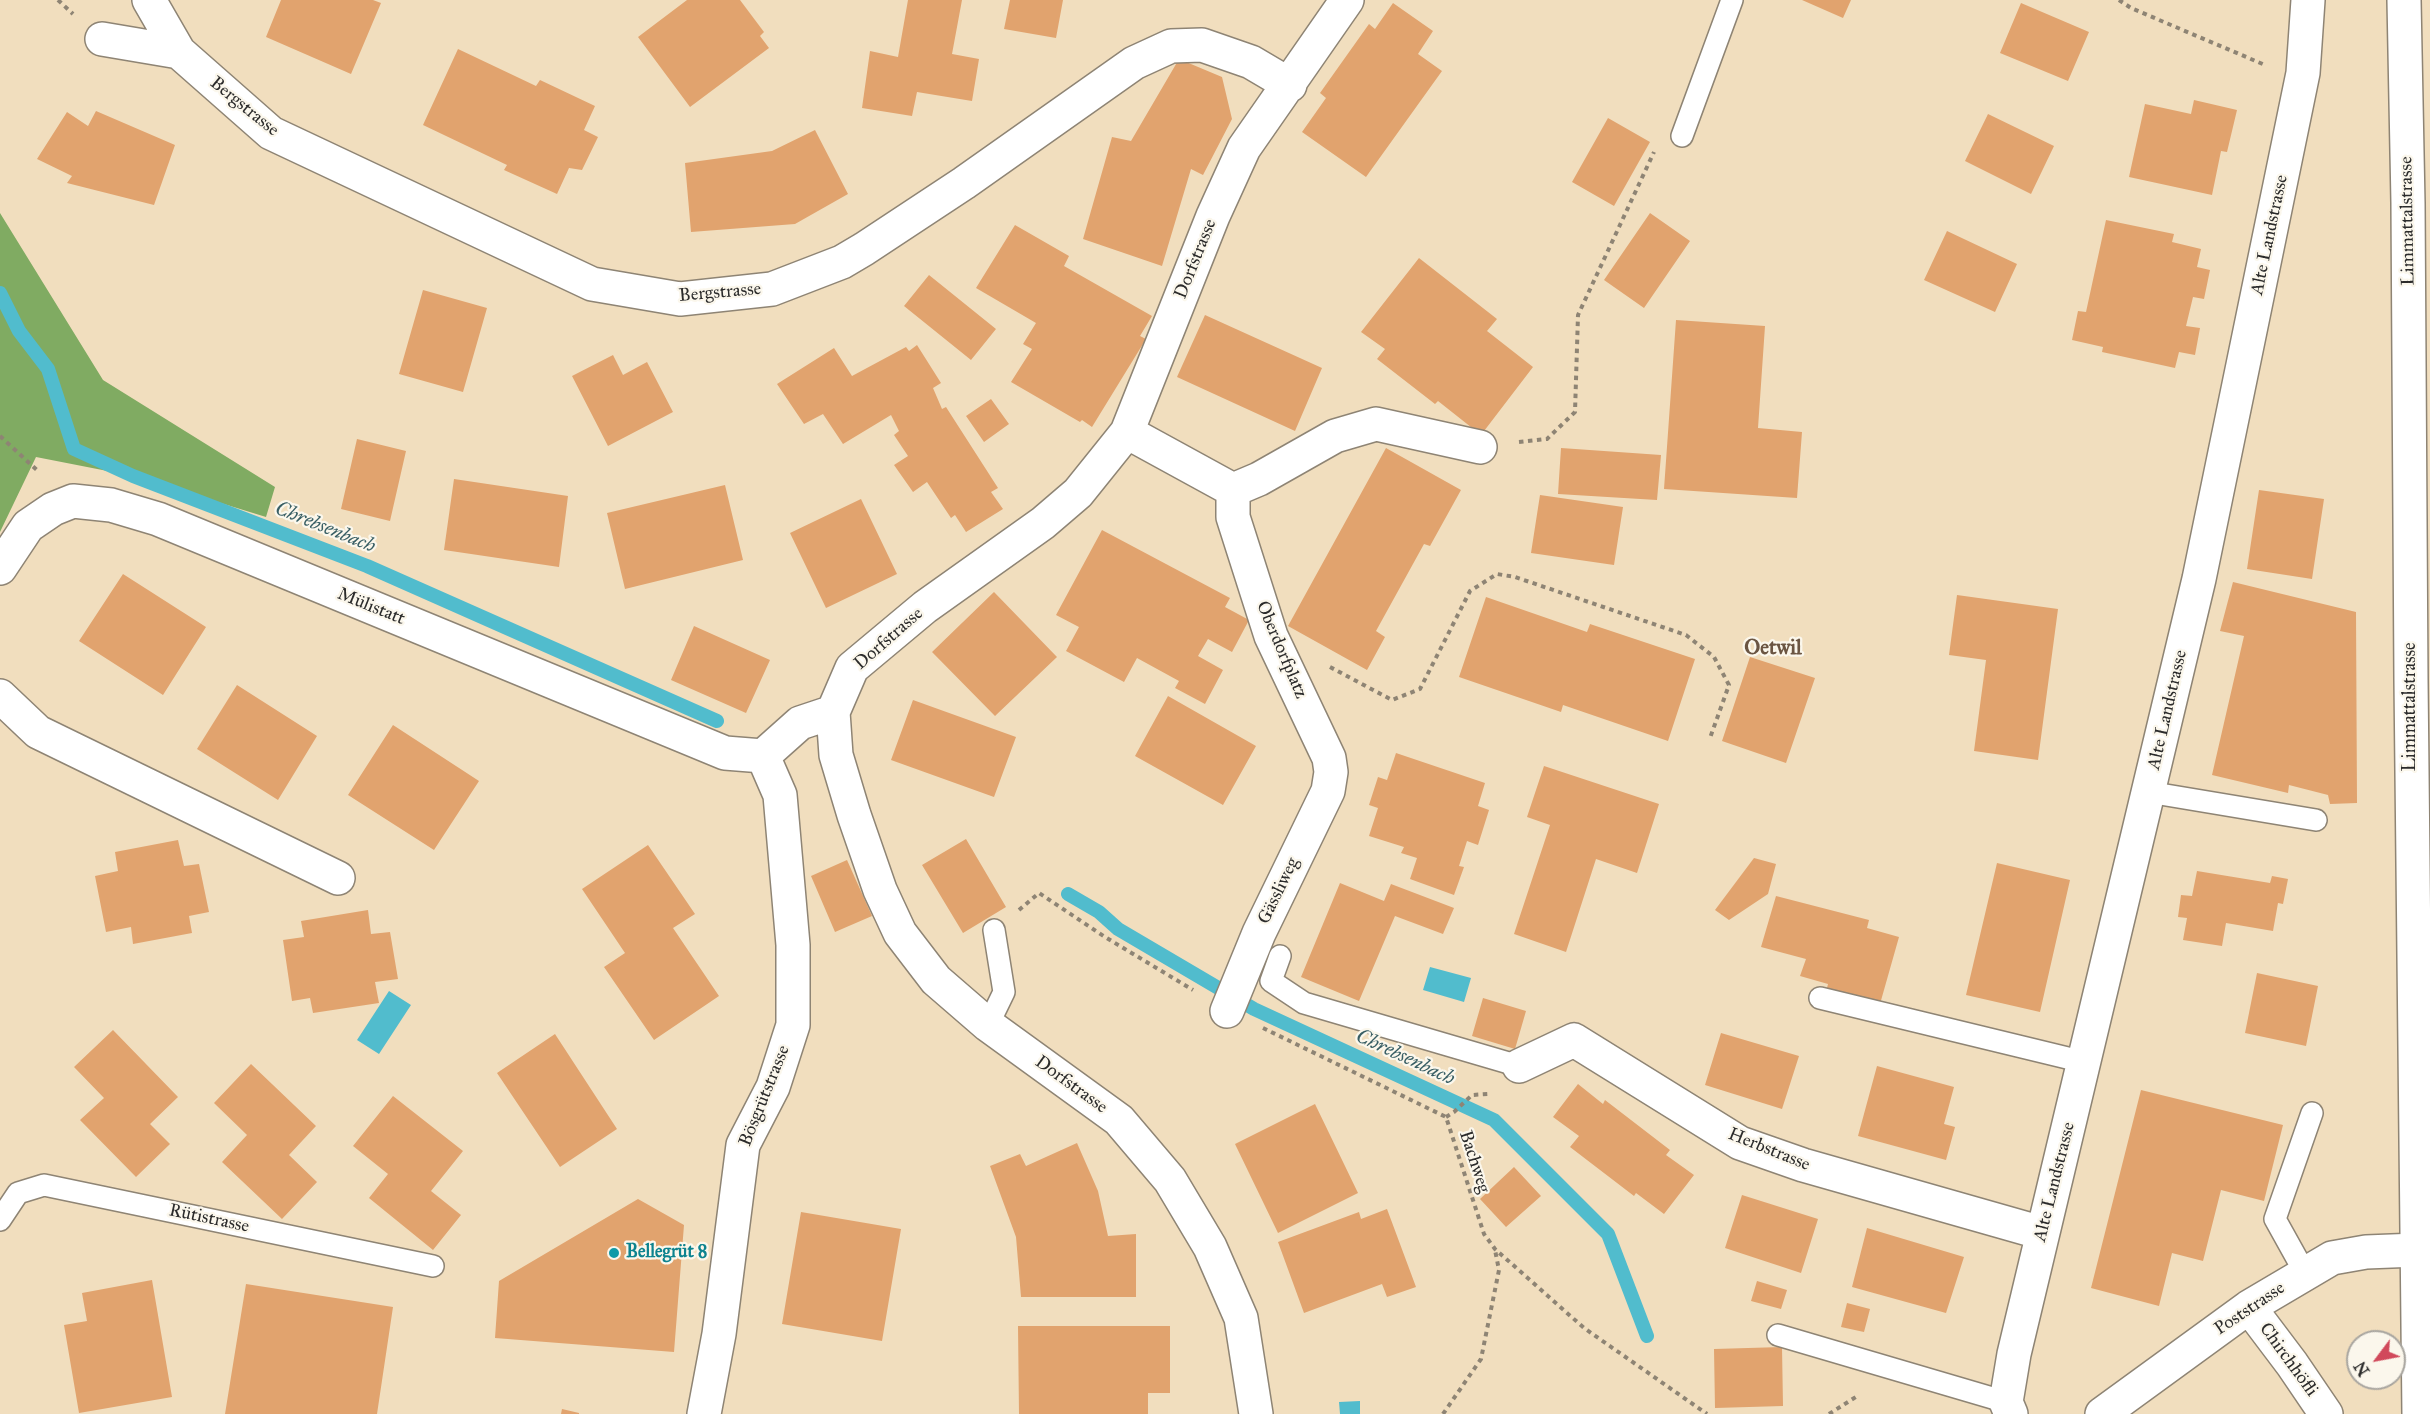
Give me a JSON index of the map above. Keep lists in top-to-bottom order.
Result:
{
  "streets": {
    "street": [
      "Bergstrasse",
      "Limmattalstrasse",
      "Alte Landstrasse",
      "Dorfstrasse",
      "Mülistatt",
      "Oberdorfplatz",
      "Gässliweg",
      "Bösgrütstrasse",
      "Herbstrasse",
      "Poststrasse",
      "Chirchhöfli"
    ],
    "lane": ["Rütistrasse"],
    "path": ["Bachweg"]
  },
  "crossings": [
    ["Bergstrasse", "Dorfstrasse"],
    ["Limmattalstrasse", "Poststrasse"],
    ["Alte Landstrasse", "Herbstrasse"],
    ["Mülistatt", "Bösgrütstrasse"],
    ["Oberdorfplatz", "Gässliweg"],
    ["Gässliweg", "Bachweg"],
    ["Poststrasse", "Chirchhöfli"]
  ],
  "districts": ["Oetwil"],
  "water": ["Chrebsenbach"],
  "places": ["Bellegrüt 8"],
  "north": "bottom left"
}
